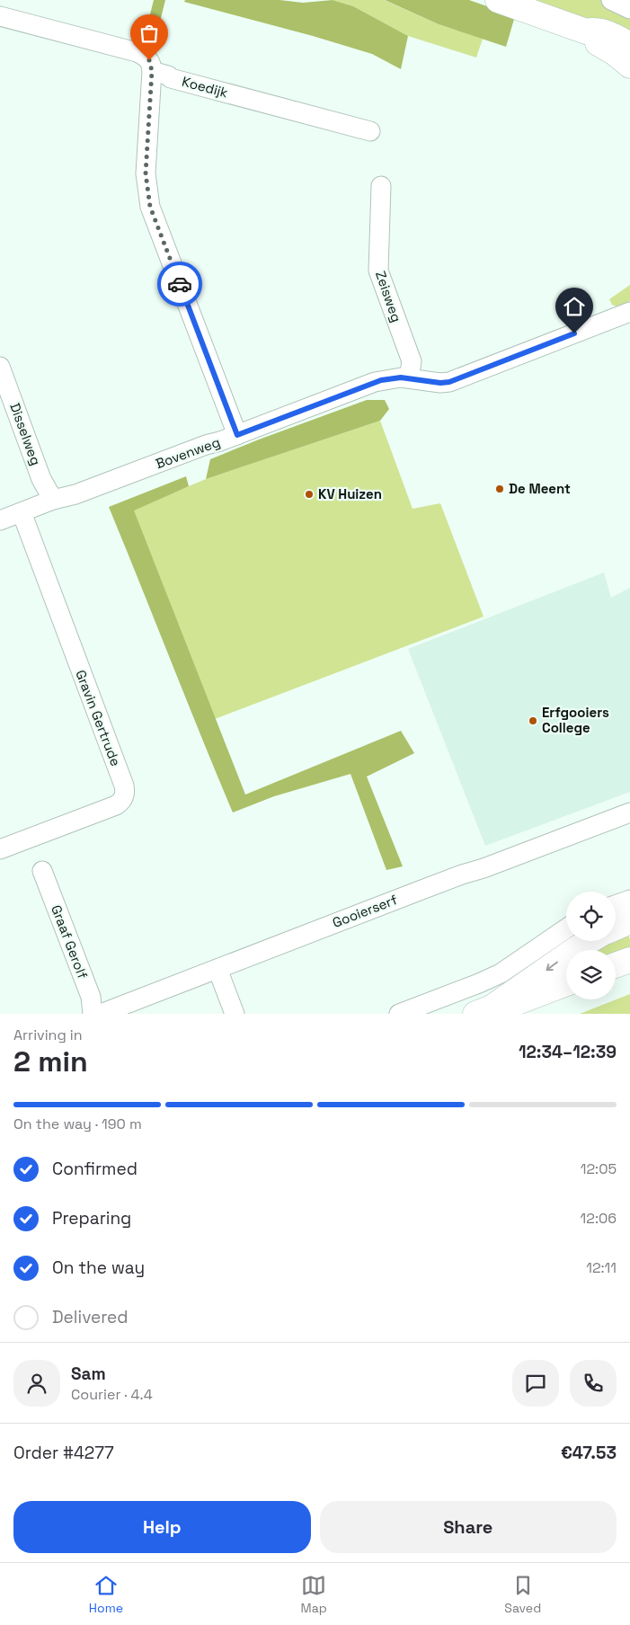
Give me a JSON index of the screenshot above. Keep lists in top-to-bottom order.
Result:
{
  "streets": {
    "street": [
      "Koedijk",
      "Zeisweg",
      "Disselweg",
      "Bovenweg",
      "Gravin Gertrude",
      "Gooierserf",
      "Graaf Gerolf"
    ]
  },
  "crossings": [
    ["Zeisweg", "Bovenweg"],
    ["Disselweg", "Bovenweg"],
    ["Bovenweg", "Gravin Gertrude"]
  ],
  "places": ["De Meent", "KV Huizen", "Erfgooiers College"],
  "page": {
    "heading": ["2 min", "Arriving in", "12:34–12:39"],
    "panel": [
      "Sam",
      "Courier · 4.4",
      "Order #4277",
      "€47.53"
    ],
    "bar": "On the way · 190 m",
    "list": [
      ["Confirmed", "12:05"],
      ["Preparing", "12:06"],
      ["On the way", "12:11"],
      "Delivered"
    ],
    "buttons": ["Help", "Share"],
    "tabs": ["Home", "Map", "Saved"]
  }
}
